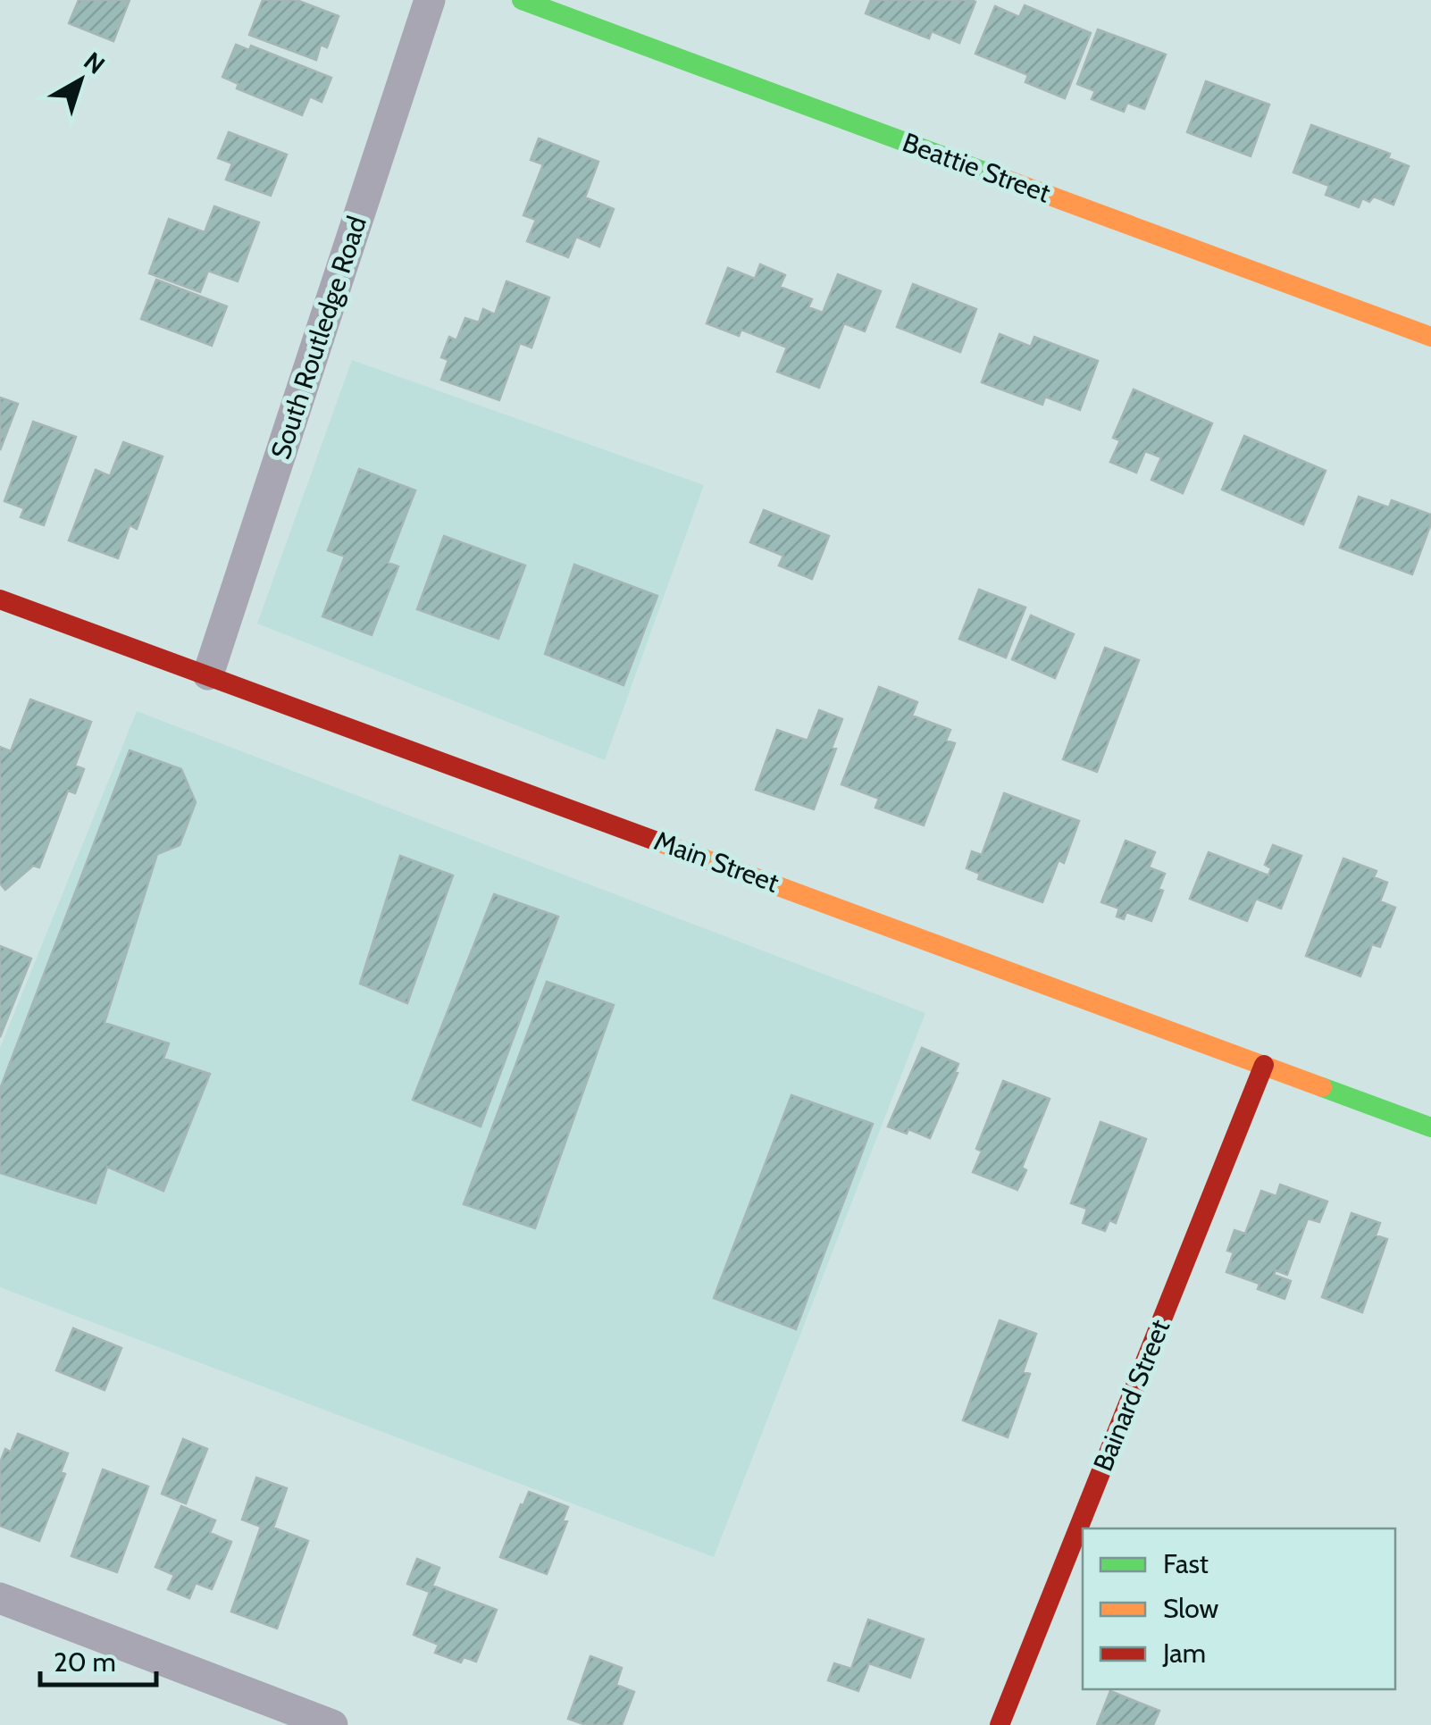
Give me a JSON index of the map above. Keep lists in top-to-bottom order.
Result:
{
  "streets": {
    "street": [
      "Beattie Street",
      "South Routledge Road",
      "Main Street",
      "Bainard Street"
    ]
  },
  "crossings": [
    ["South Routledge Road", "Main Street"],
    ["Main Street", "Bainard Street"]
  ],
  "legend": ["Fast", "Slow", "Jam"],
  "scale_bar": "20 m",
  "north": "top right"
}
